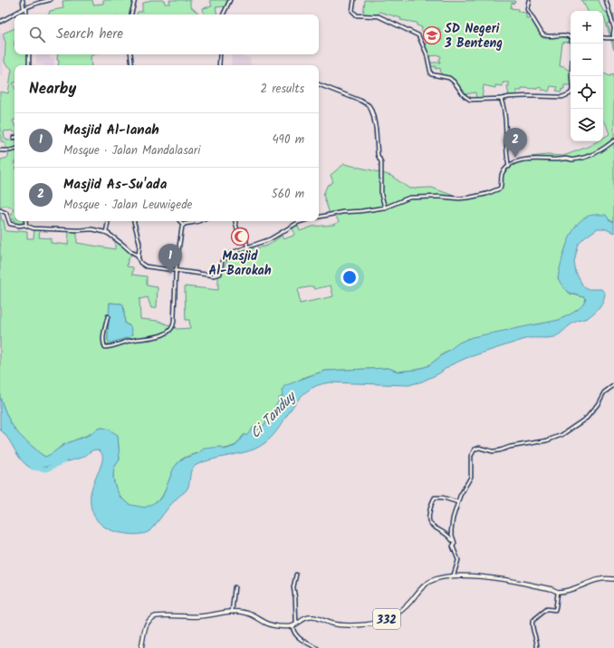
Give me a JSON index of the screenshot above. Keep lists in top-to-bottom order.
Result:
{
  "streets": {
    "main road": ["332"]
  },
  "water": ["Ci Tanduy"],
  "places": {
    "school or university": ["SD Negeri 3 Benteng"],
    "mosque": ["Masjid Al-Barokah"]
  },
  "page": {
    "map_buttons": ["+", "−"],
    "search": "Search here",
    "heading": ["Nearby", "2 results"],
    "list": [
      {
        "mark": "1",
        "name": "Masjid Al-Ianah",
        "note": "Mosque · Jalan Mandalasari",
        "value": "490 m"
      },
      {
        "mark": "2",
        "name": "Masjid As-Su'ada",
        "note": "Mosque · Jalan Leuwigede",
        "value": "560 m"
      }
    ],
    "pins": ["2", "1"]
  }
}
